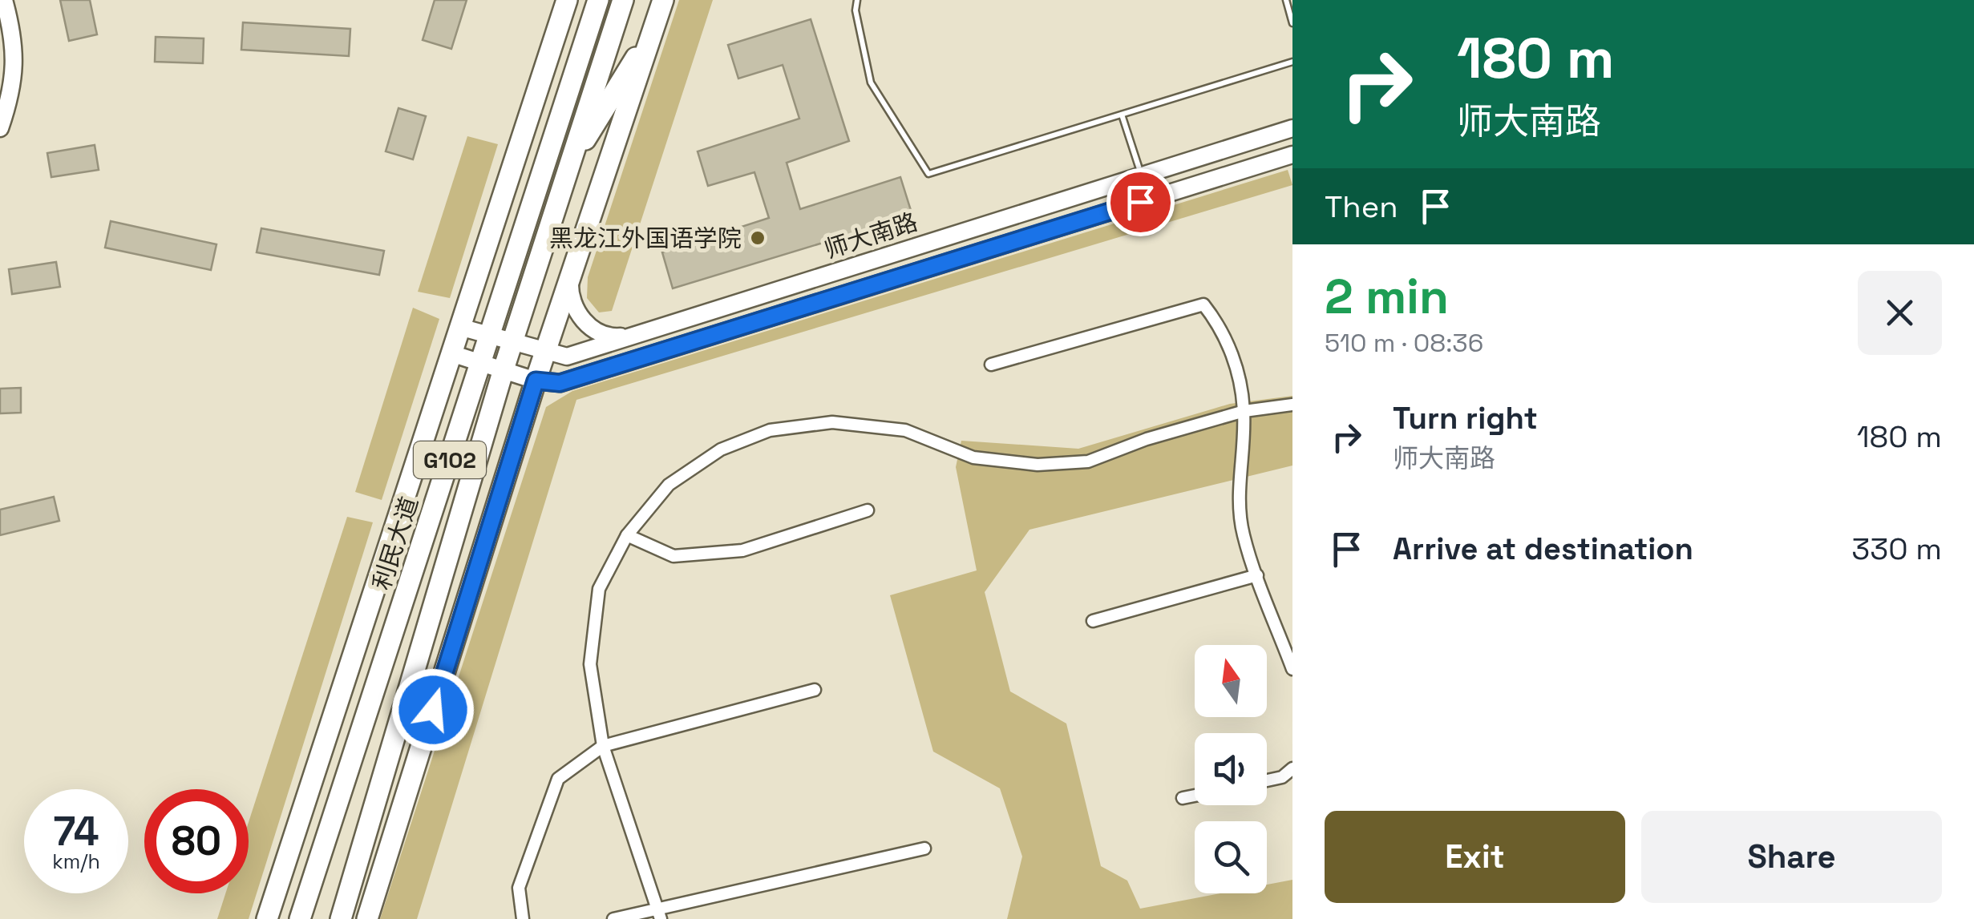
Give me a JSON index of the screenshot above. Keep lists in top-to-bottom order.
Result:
{
  "streets": {
    "highway": ["G102", "利民大道"],
    "main road": ["师大南路"]
  },
  "crossings": [
    ["师大南路", "G102"],
    ["师大南路", "利民大道"]
  ],
  "places": ["黑龙江外国语学院"],
  "north": "top",
  "page": {
    "turn": ["180 m", "师大南路"],
    "then": "Then",
    "heading": ["2 min", "510 m · 08:36"],
    "list": [
      {
        "name": "Turn right",
        "note": "师大南路",
        "value": "180 m"
      },
      {
        "name": "Arrive at destination",
        "value": "330 m"
      }
    ],
    "speed": "74 km/h",
    "limit": "80",
    "buttons": ["Exit", "Share"]
  }
}
